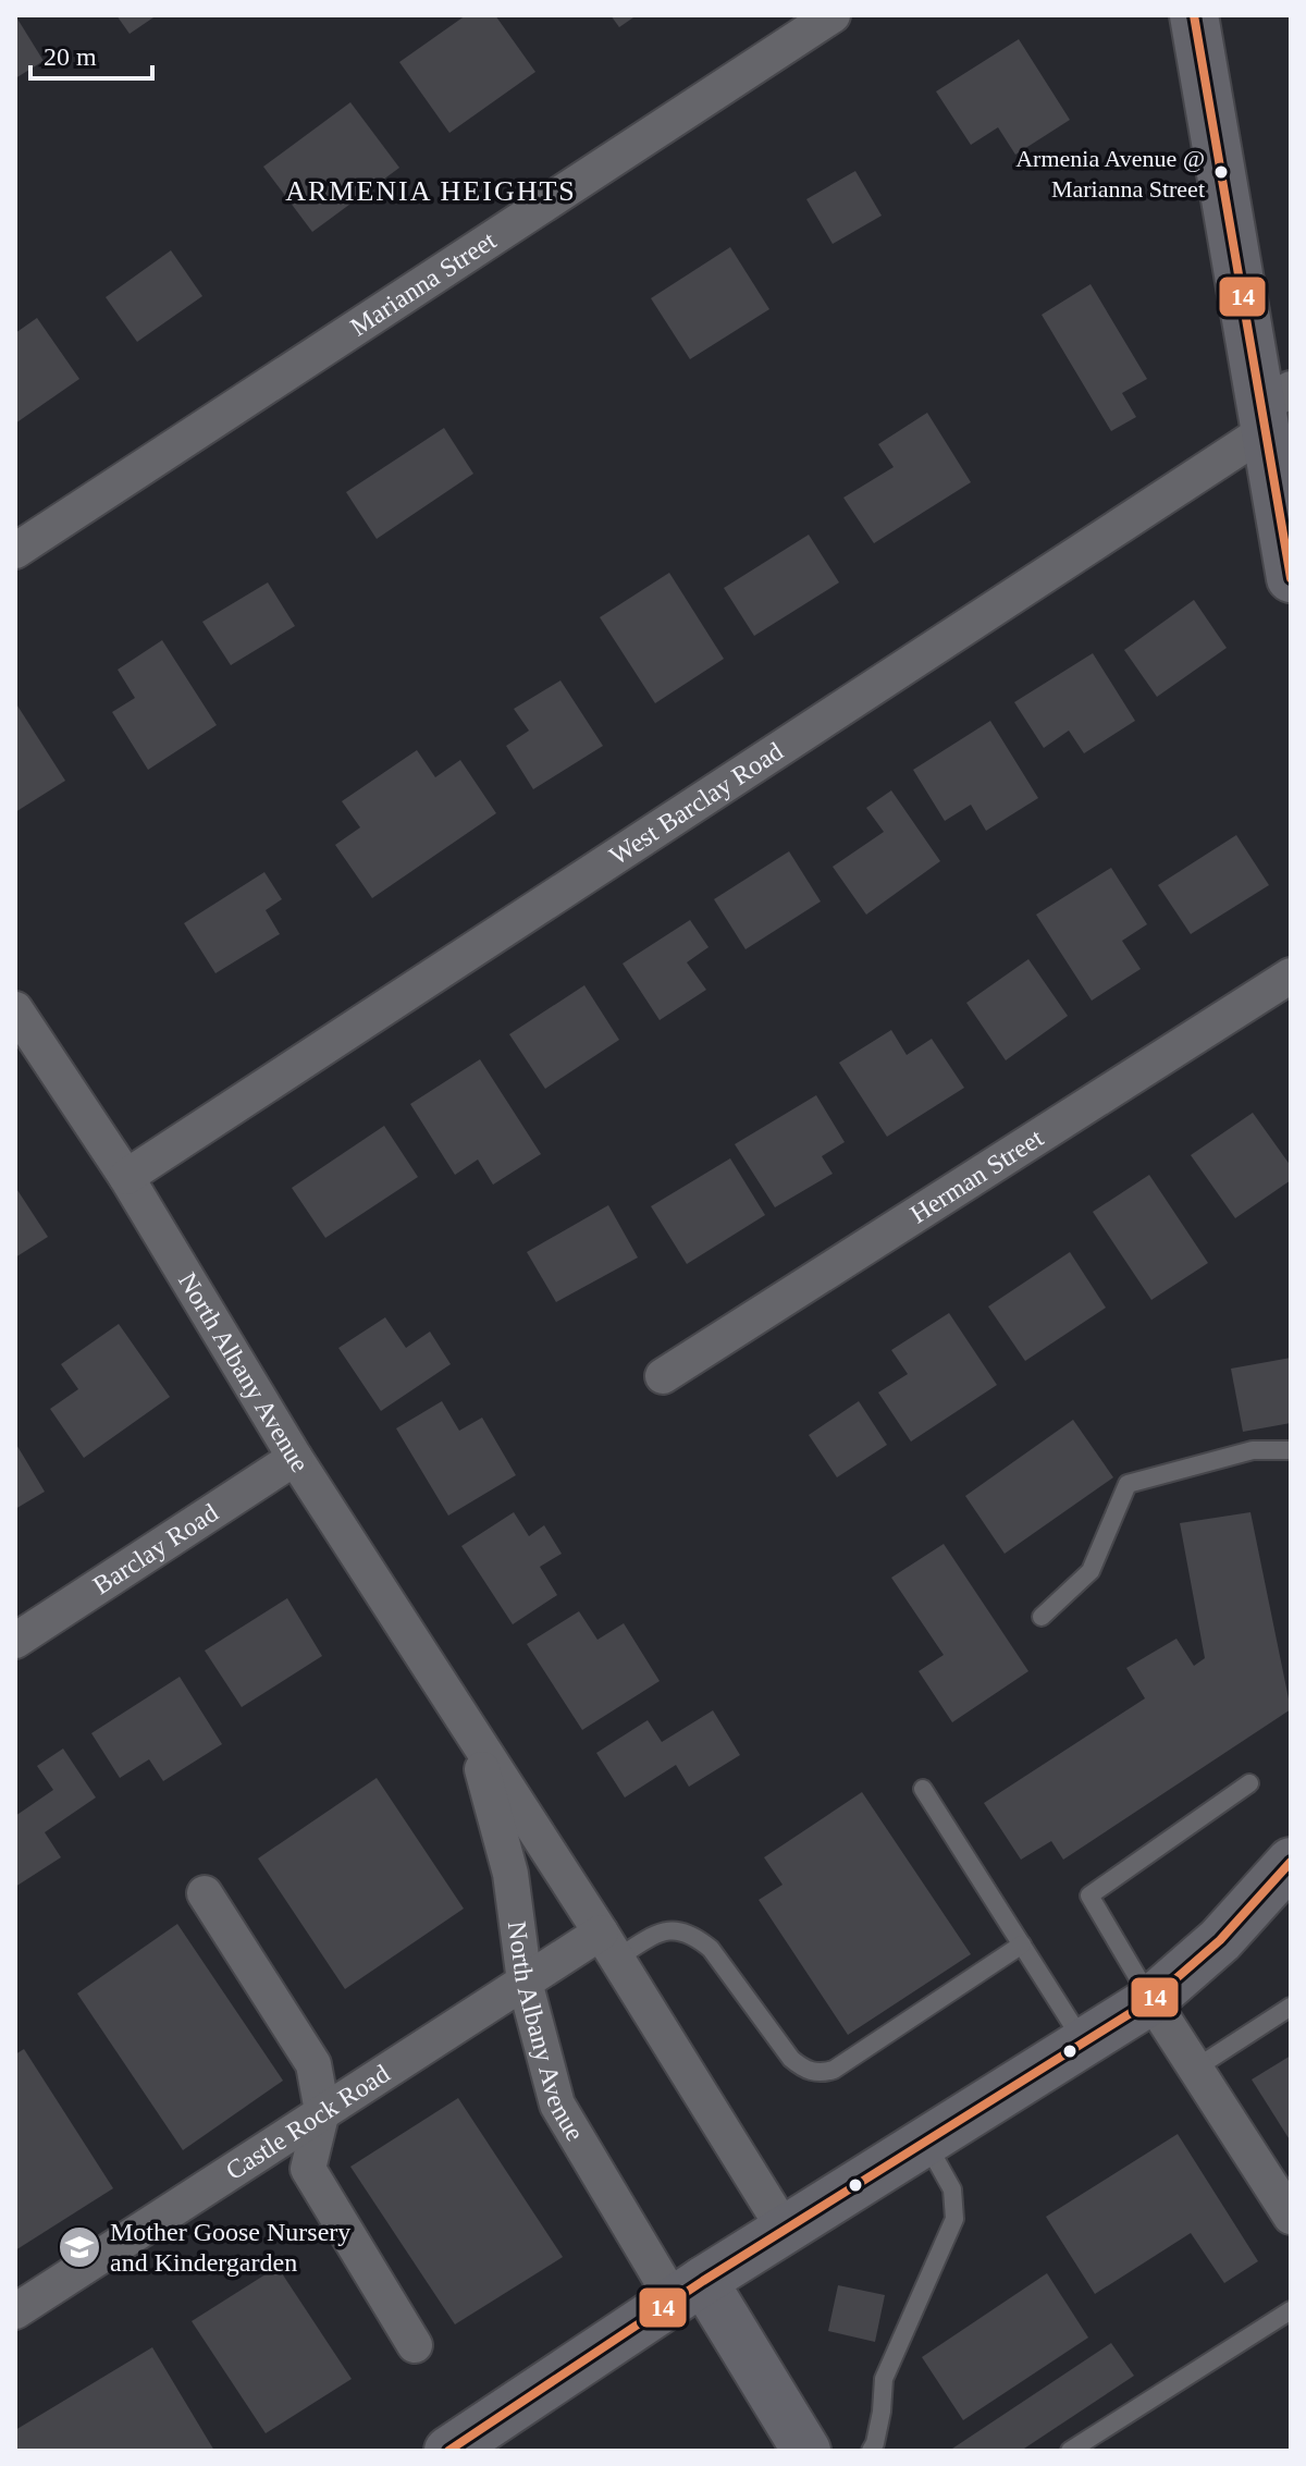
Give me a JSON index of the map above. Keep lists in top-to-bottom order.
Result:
{
  "streets": {
    "street": [
      "Marianna Street",
      "West Barclay Road",
      "Herman Street",
      "North Albany Avenue",
      "Barclay Road",
      "Castle Rock Road"
    ]
  },
  "crossings": [
    ["West Barclay Road", "North Albany Avenue"],
    ["North Albany Avenue", "Barclay Road"],
    ["North Albany Avenue", "Castle Rock Road"]
  ],
  "districts": ["ARMENIA HEIGHTS"],
  "places": {
    "other": ["Armenia Avenue @ Marianna Street"],
    "school or university": ["Mother Goose Nursery and Kindergarden"]
  },
  "lines": ["transit line 14"],
  "scale_bar": "20 m"
}
